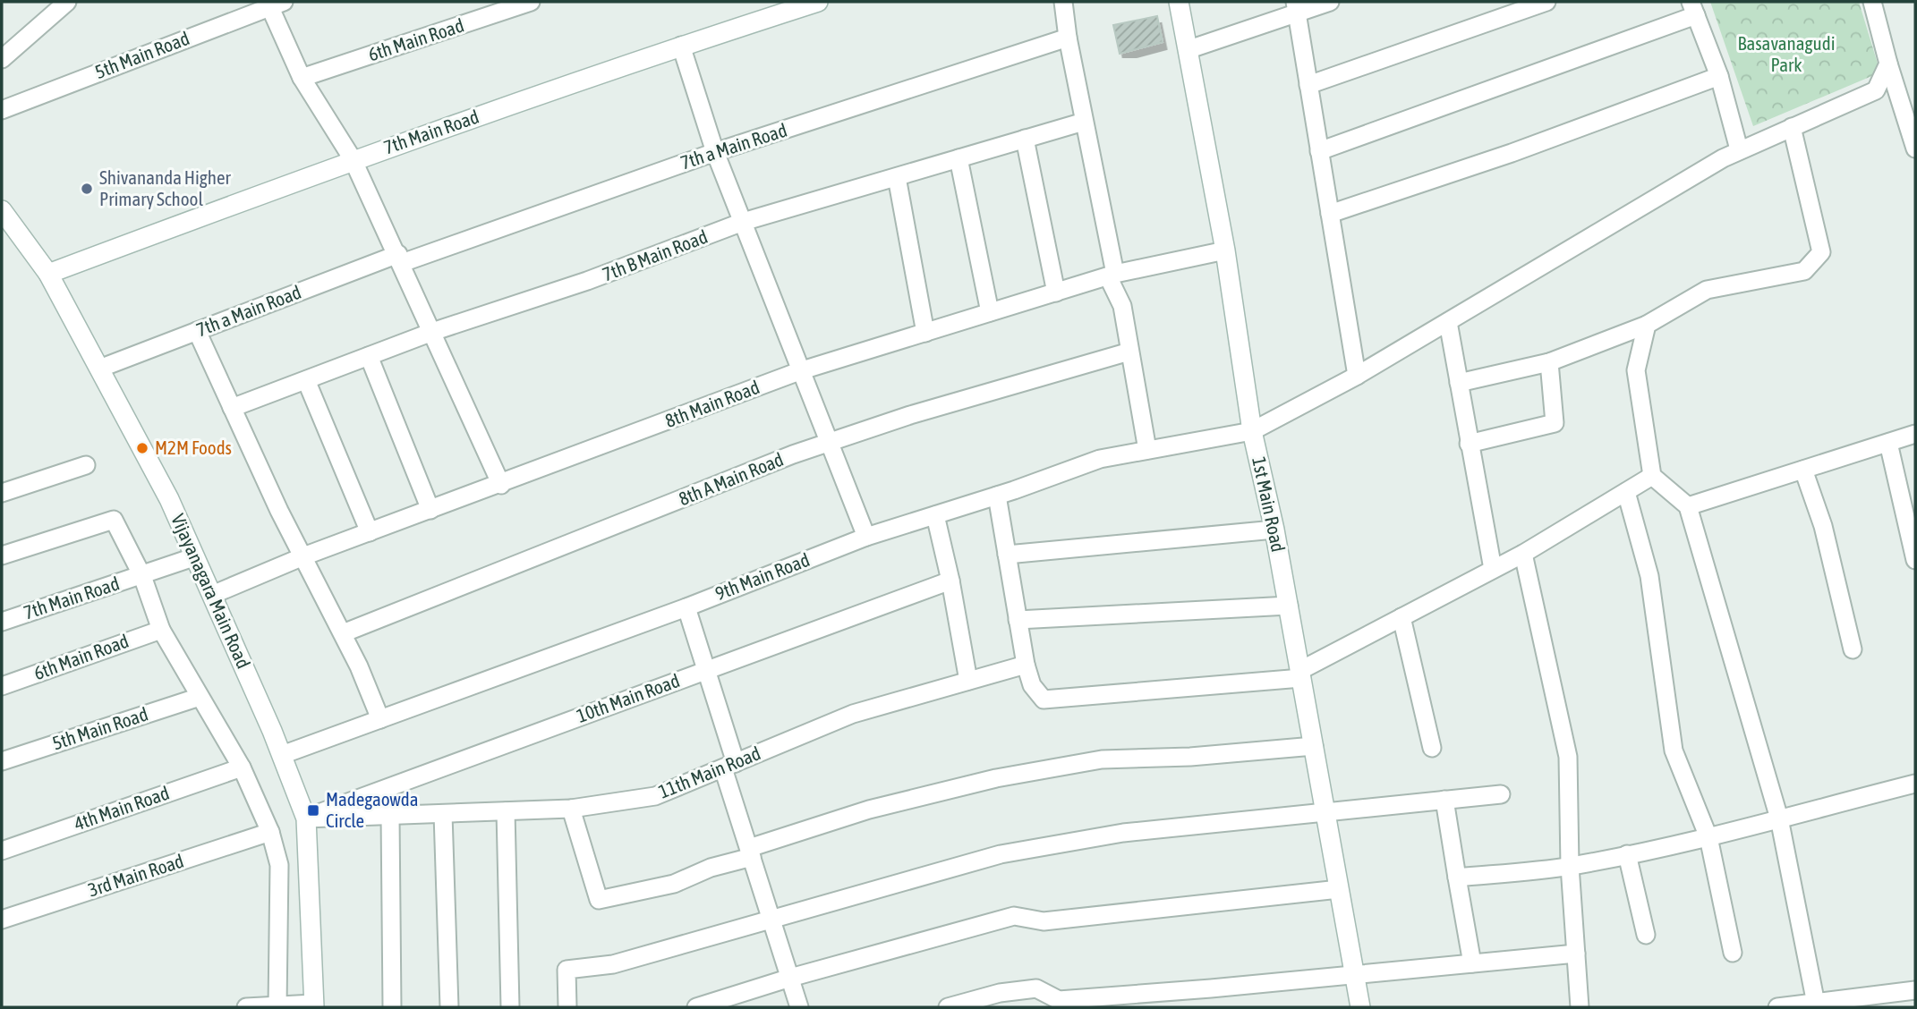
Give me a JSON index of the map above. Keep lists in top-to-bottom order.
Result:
{
  "streets": {
    "street": [
      "6th Main Road",
      "5th Main Road",
      "7th Main Road",
      "7th a Main Road",
      "7th B Main Road",
      "8th Main Road",
      "8th A Main Road",
      "1st Main Road",
      "9th Main Road",
      "Vijayanagara Main Road",
      "10th Main Road",
      "11th Main Road",
      "4th Main Road",
      "3rd Main Road"
    ]
  },
  "crossings": [
    ["7th Main Road", "Vijayanagara Main Road"],
    ["7th a Main Road", "Vijayanagara Main Road"],
    ["8th Main Road", "1st Main Road"],
    ["8th Main Road", "Vijayanagara Main Road"],
    ["1st Main Road", "9th Main Road"],
    ["9th Main Road", "Vijayanagara Main Road"],
    ["Vijayanagara Main Road", "10th Main Road"],
    ["Vijayanagara Main Road", "11th Main Road"],
    ["10th Main Road", "11th Main Road"]
  ],
  "parks": ["Basavanagudi Park"],
  "places": {
    "other": ["Shivananda Higher Primary School", "M2M Foods"],
    "transit": ["Madegaowda Circle"]
  }
}
